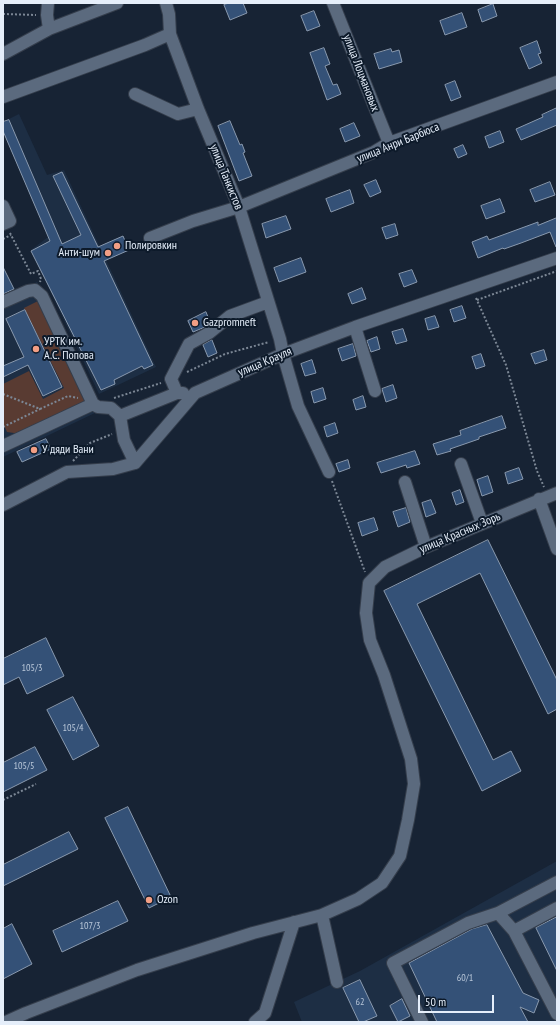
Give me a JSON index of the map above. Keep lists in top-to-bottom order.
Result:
{
  "streets": {
    "street": [
      "улица Лоцмановых",
      "улица Анри Барбюса",
      "улица Танкистов",
      "улица Крауля",
      "улица Красных Зорь"
    ]
  },
  "crossings": [
    ["улица Лоцмановых", "улица Анри Барбюса"],
    ["улица Анри Барбюса", "улица Танкистов"],
    ["улица Танкистов", "улица Крауля"]
  ],
  "places": [
    "Полировкин",
    "Анти-шум",
    "Gazpromneft",
    "УРТК им. А.С. Попова",
    "У дяди Вани",
    "Ozon"
  ],
  "house_numbers": [
    "105/3",
    "105/4",
    "105/5",
    "107/3",
    "60/1",
    "62"
  ],
  "scale_bar": "50 m"
}
